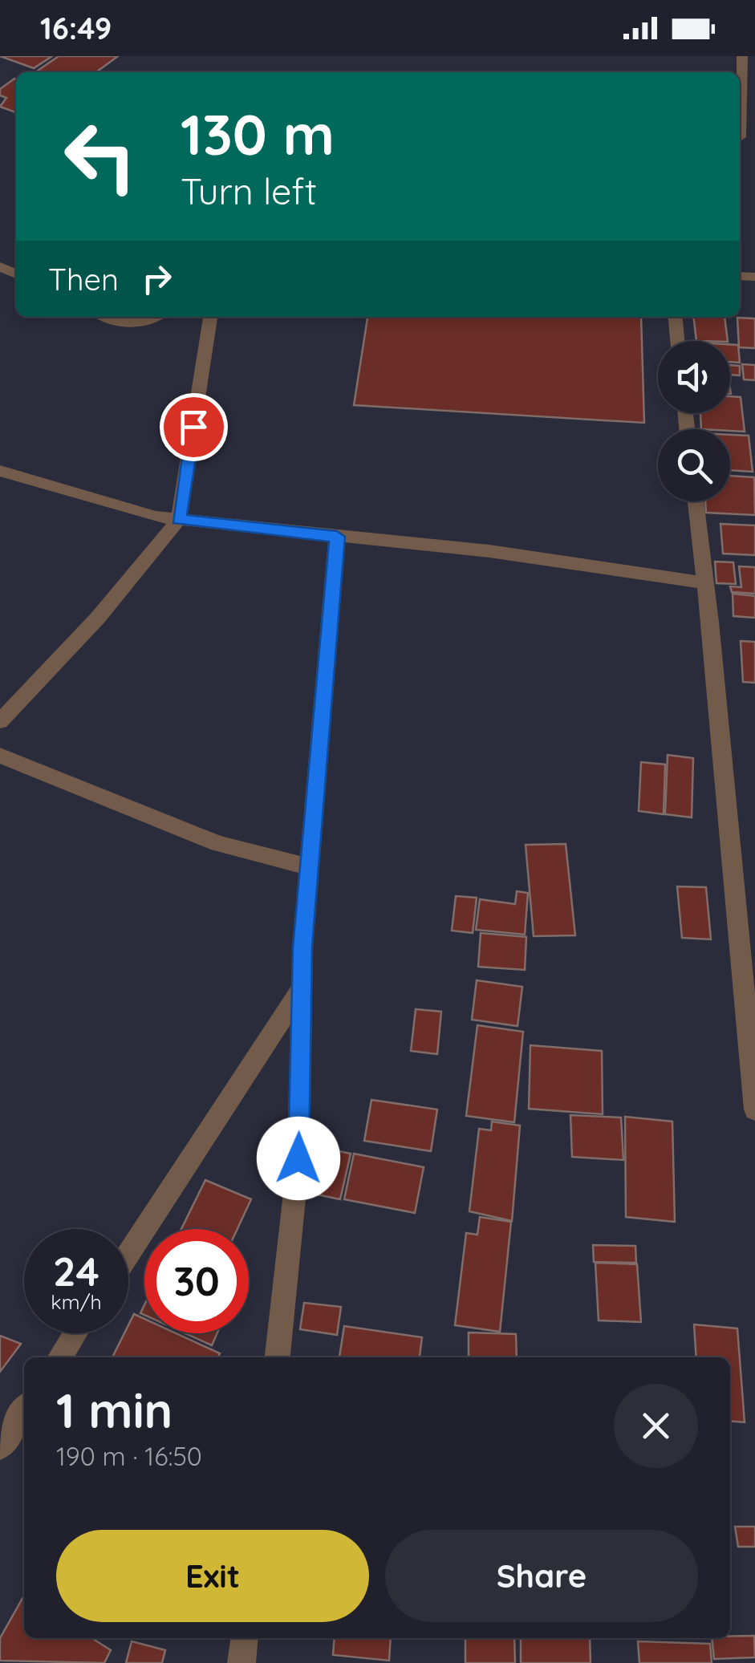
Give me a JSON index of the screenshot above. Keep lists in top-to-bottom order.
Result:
{
  "page": {
    "status": "16:49",
    "turn": ["130 m", "Turn left"],
    "then": "Then",
    "speed": "24 km/h",
    "limit": "30",
    "heading": ["1 min", "190 m · 16:50"],
    "buttons": ["Exit", "Share"]
  }
}
